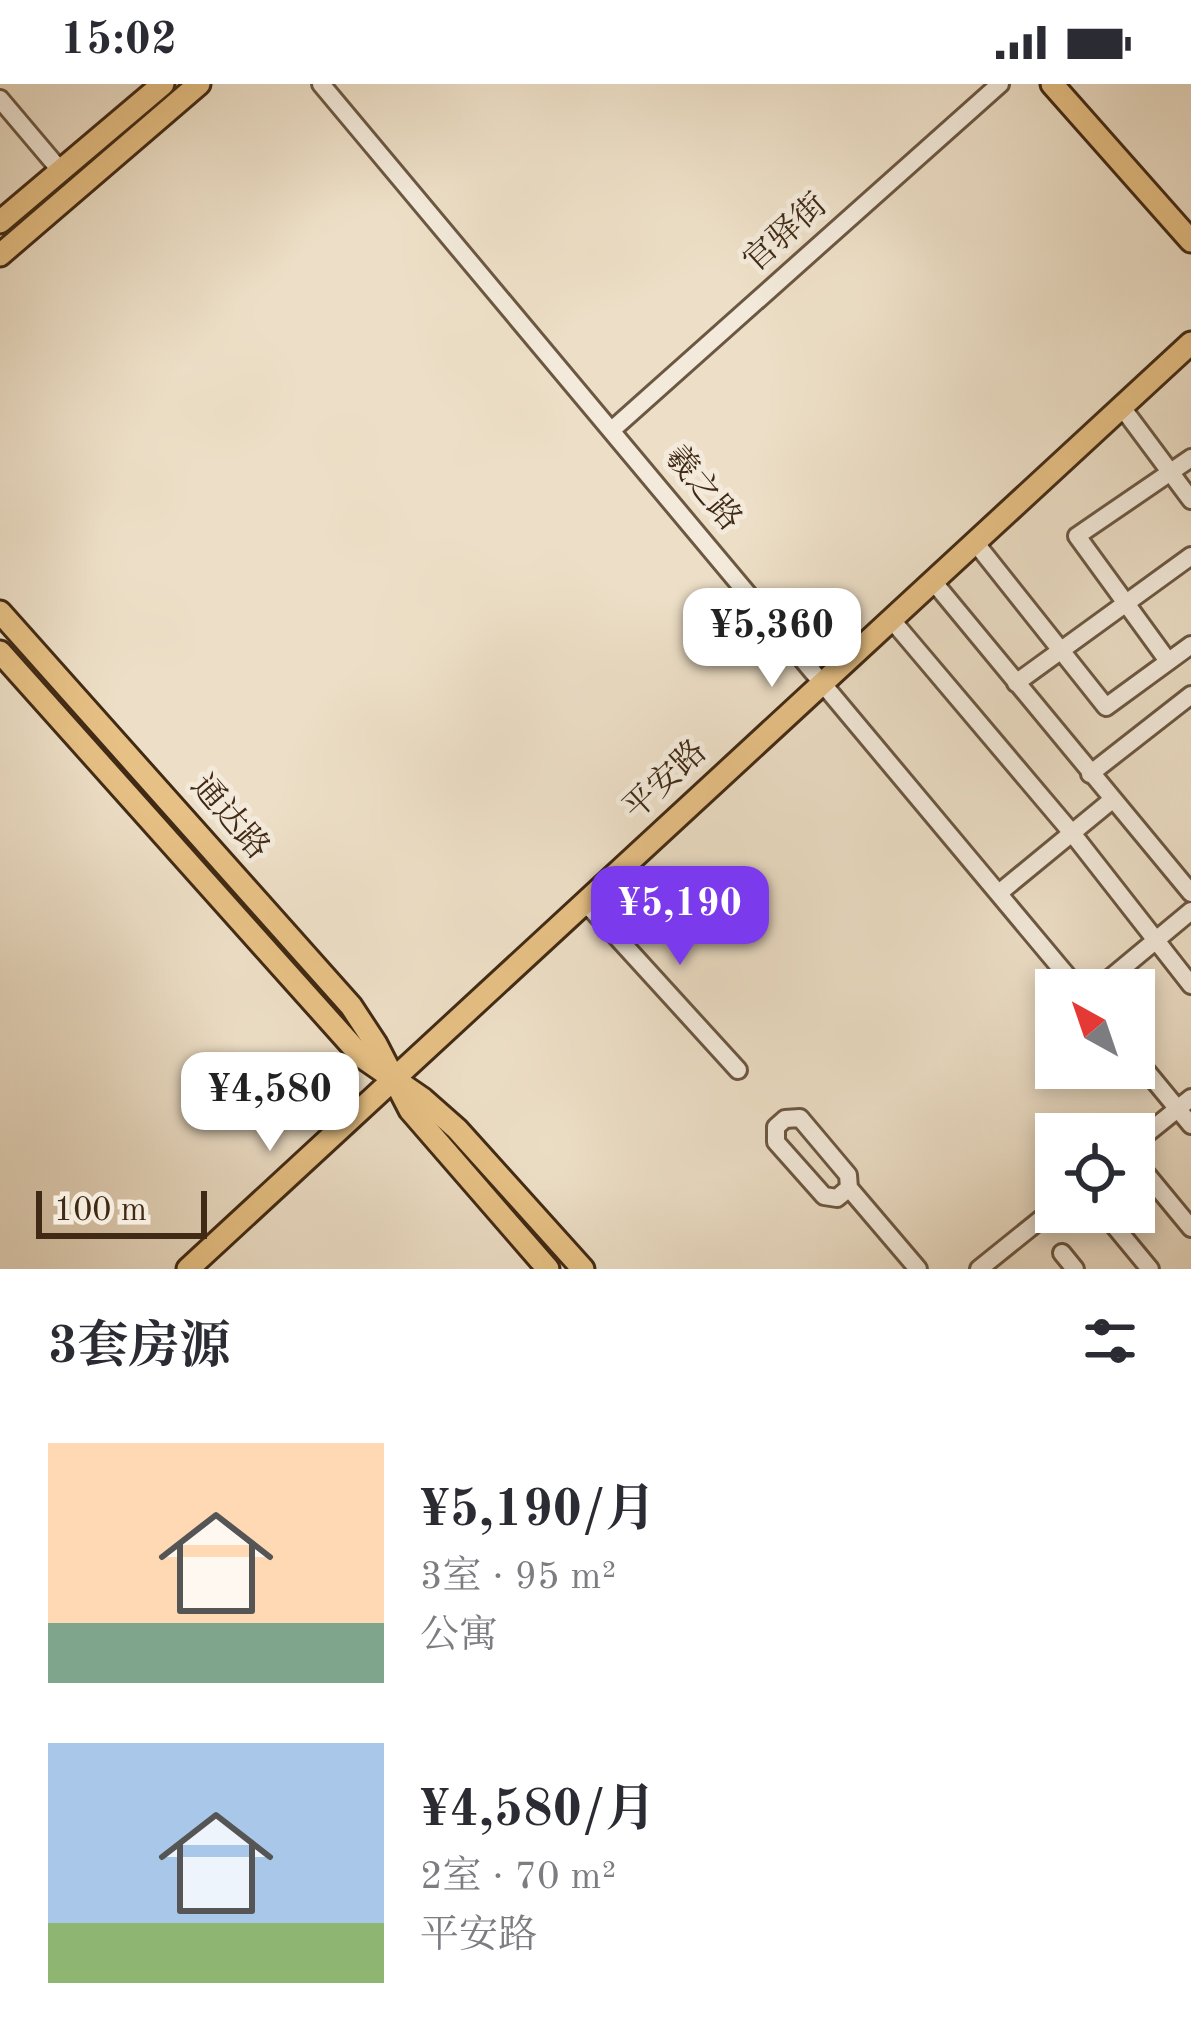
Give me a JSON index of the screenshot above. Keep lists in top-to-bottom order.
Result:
{
  "streets": {
    "main road": ["平安路", "通达路"],
    "street": ["官驿街", "羲之路"]
  },
  "crossings": [
    ["官驿街", "羲之路"],
    ["羲之路", "平安路"],
    ["平安路", "通达路"]
  ],
  "scale_bar": "100 m",
  "north": "top left",
  "page": {
    "status": "15:02",
    "price": ["¥5,360", "¥5,190", "¥4,580"],
    "scale": "100 m",
    "heading": "3套房源",
    "list": [
      {
        "name": "¥5,190/月",
        "note": "3室 · 95 m² · 公寓"
      },
      {
        "name": "¥4,580/月",
        "note": "2室 · 70 m² · 平安路"
      }
    ]
  }
}
